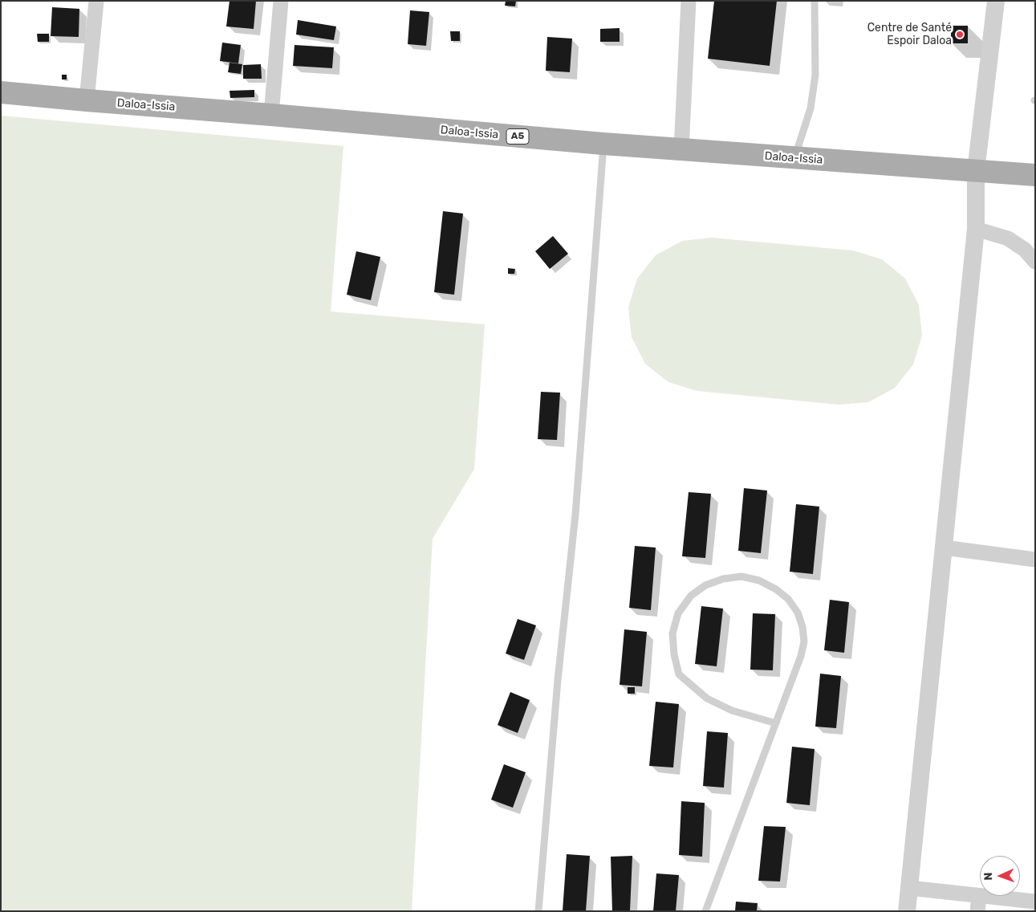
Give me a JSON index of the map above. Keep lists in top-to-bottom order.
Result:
{
  "streets": {
    "main road": ["Daloa-Issia", "A5"]
  },
  "places": ["Centre de Santé Espoir Daloa"],
  "north": "left"
}
